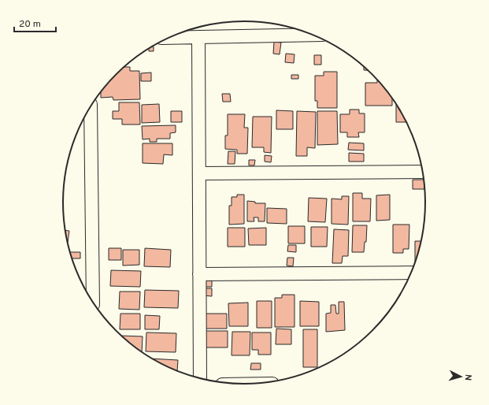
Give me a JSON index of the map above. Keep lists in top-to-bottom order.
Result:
{
  "scale_bar": "20 m",
  "north": "right"
}
